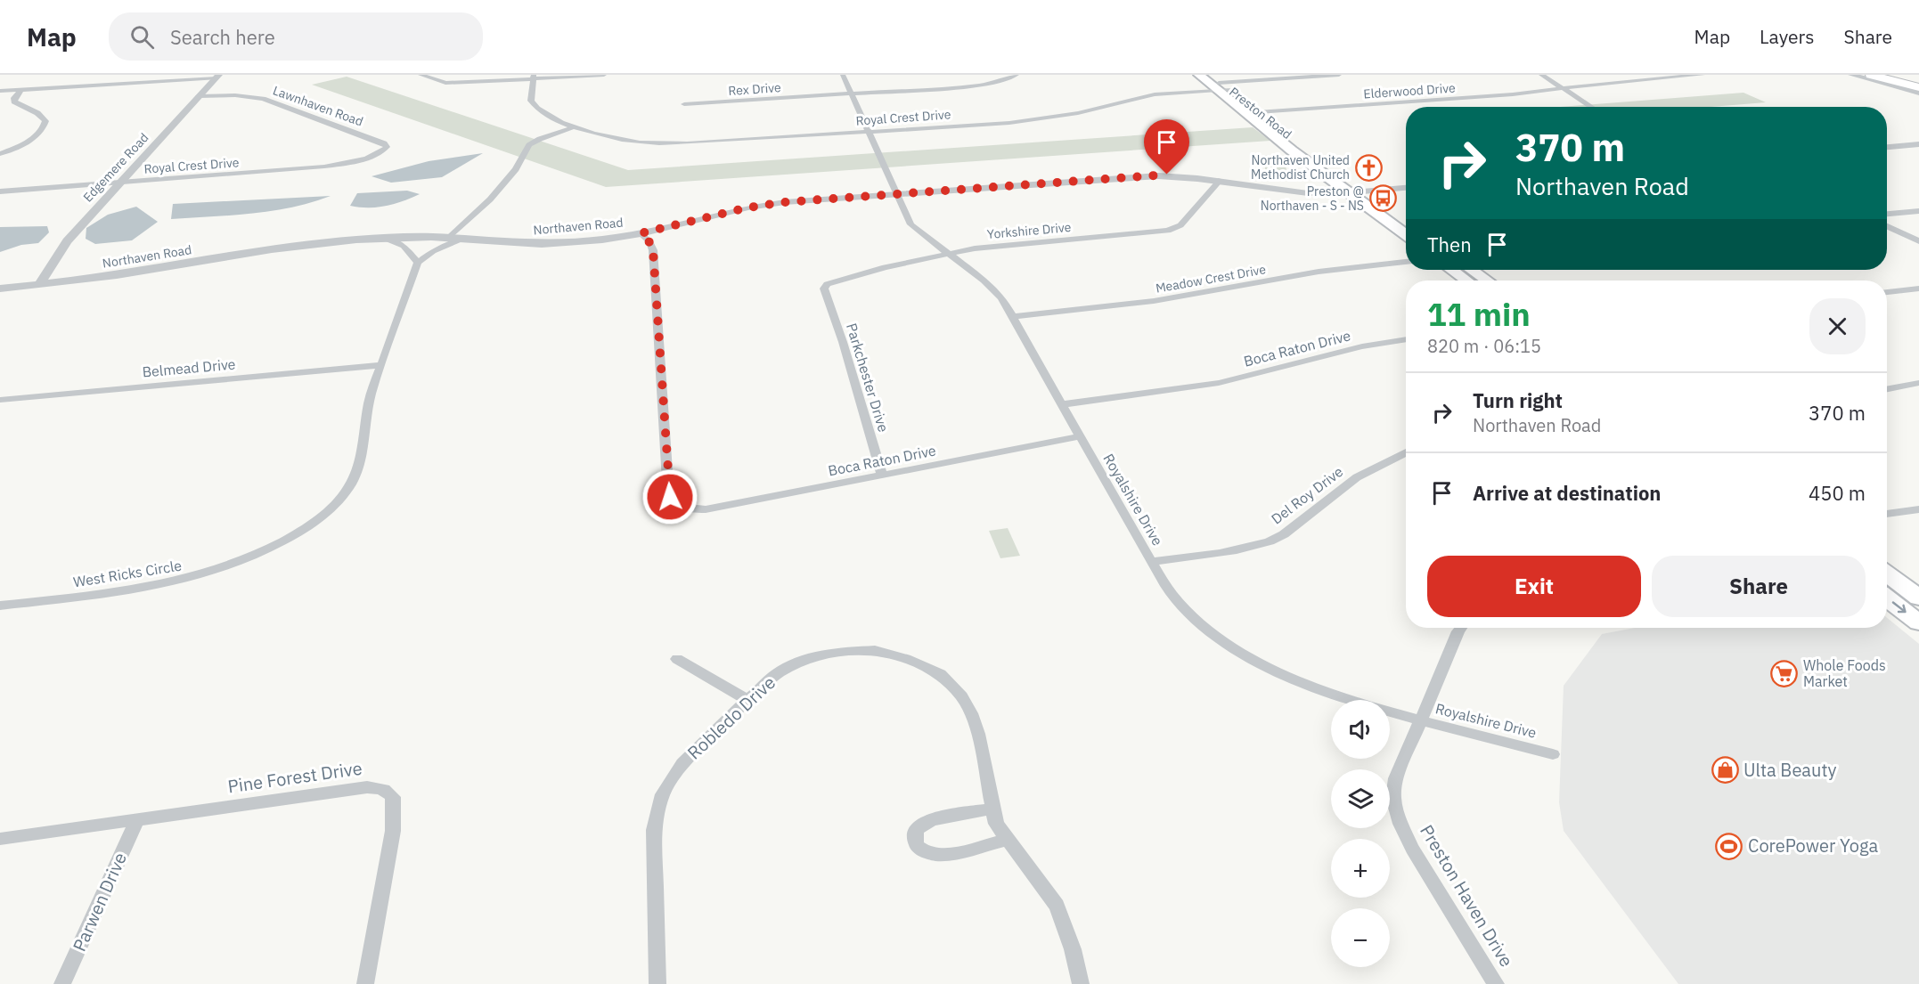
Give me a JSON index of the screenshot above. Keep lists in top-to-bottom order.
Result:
{
  "streets": {
    "main road": ["Preston Road"],
    "street": [
      "Rex Drive",
      "Elderwood Drive",
      "Lawnhaven Road",
      "Royal Crest Drive",
      "Edgemere Road",
      "Northaven Road",
      "Yorkshire Drive",
      "Meadow Crest Drive",
      "Boca Raton Drive",
      "Belmead Drive",
      "Parkchester Drive",
      "Del Roy Drive",
      "Royalshire Drive",
      "West Ricks Circle",
      "Robledo Drive",
      "Pine Forest Drive",
      "Preston Haven Drive",
      "Parwen Drive"
    ]
  },
  "crossings": [
    ["Rex Drive", "Royalshire Drive"],
    ["Elderwood Drive", "Preston Road"],
    ["Lawnhaven Road", "Royal Crest Drive"],
    ["Lawnhaven Road", "Edgemere Road"],
    ["Preston Road", "Royal Crest Drive"],
    ["Preston Road", "Northaven Road"],
    ["Royal Crest Drive", "Edgemere Road"],
    ["Royal Crest Drive", "Royalshire Drive"],
    ["Edgemere Road", "Northaven Road"],
    ["Northaven Road", "Yorkshire Drive"],
    ["Northaven Road", "Boca Raton Drive"],
    ["Northaven Road", "Royalshire Drive"],
    ["Yorkshire Drive", "Parkchester Drive"],
    ["Yorkshire Drive", "Royalshire Drive"],
    ["Meadow Crest Drive", "Royalshire Drive"],
    ["Boca Raton Drive", "Parkchester Drive"],
    ["Boca Raton Drive", "Royalshire Drive"],
    ["Belmead Drive", "West Ricks Circle"],
    ["Del Roy Drive", "Royalshire Drive"],
    ["Royalshire Drive", "Preston Haven Drive"],
    ["Pine Forest Drive", "Parwen Drive"]
  ],
  "places": {
    "church": ["Northaven United Methodist Church"],
    "bus stop": ["Preston @ Northaven - S - NS"],
    "supermarket": ["Whole Foods Market"],
    "shop": ["Ulta Beauty"],
    "sports": ["CorePower Yoga"]
  },
  "page": {
    "header": "Map",
    "search": "Search here",
    "nav": ["Map", "Layers", "Share"],
    "turn": ["370 m", "Northaven Road"],
    "then": "Then",
    "heading": ["11 min", "820 m · 06:15"],
    "list": [
      {
        "name": "Turn right",
        "note": "Northaven Road",
        "value": "370 m"
      },
      {
        "name": "Arrive at destination",
        "value": "450 m"
      }
    ],
    "buttons": ["Exit", "Share"],
    "map_buttons": ["+", "−"]
  }
}
